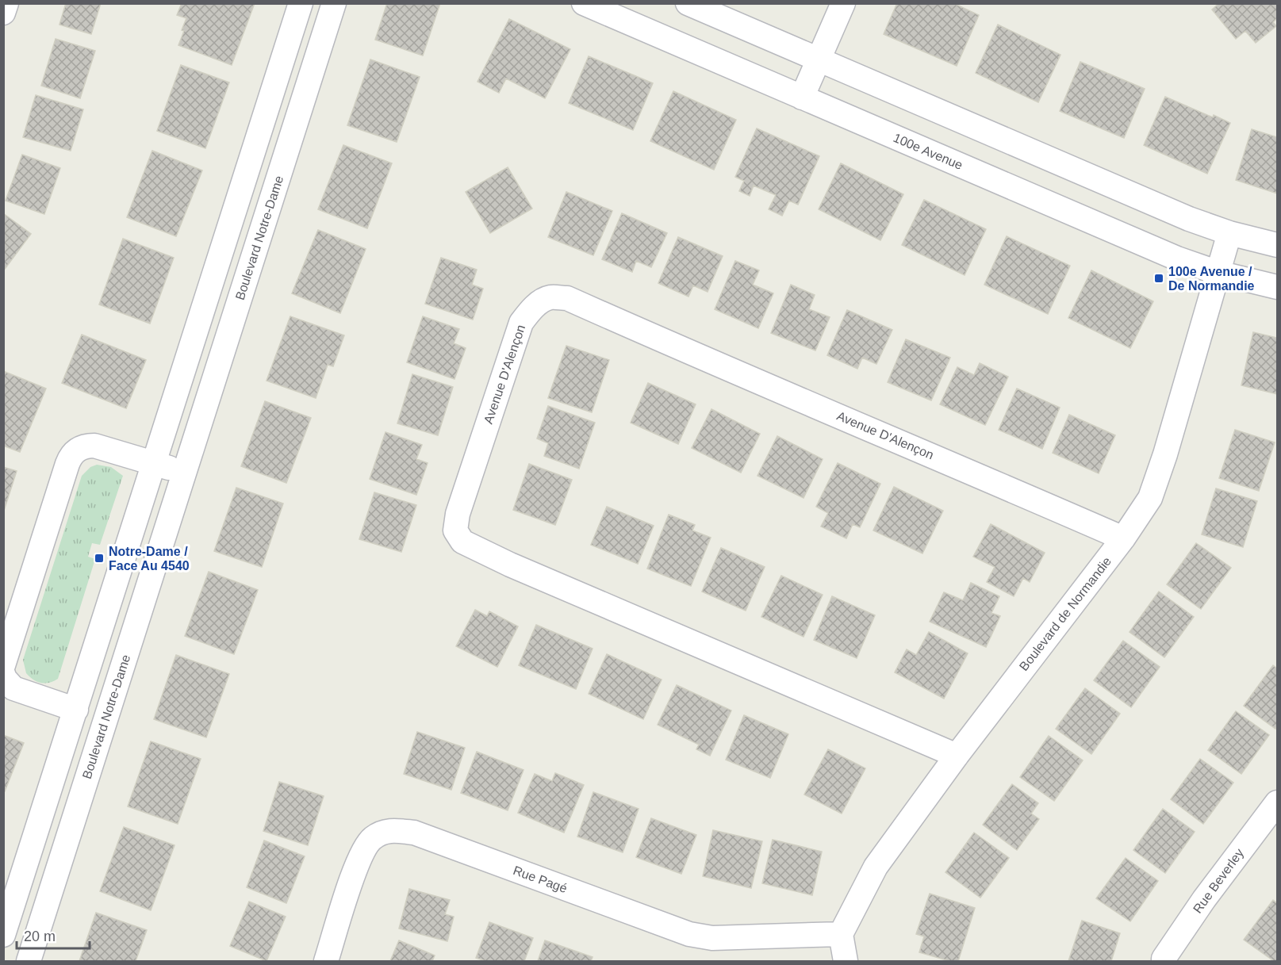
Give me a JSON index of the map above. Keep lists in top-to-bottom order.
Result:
{
  "streets": {
    "street": [
      "100e Avenue",
      "Boulevard Notre-Dame",
      "Avenue D'Alençon",
      "Boulevard de Normandie",
      "Rue Pagé",
      "Rue Beverley"
    ]
  },
  "crossings": [
    ["100e Avenue", "Boulevard de Normandie"],
    ["Avenue D'Alençon", "Boulevard de Normandie"],
    ["Boulevard de Normandie", "Rue Pagé"]
  ],
  "places": {
    "transit": ["100e Avenue / De Normandie", "Notre-Dame / Face Au 4540"]
  },
  "scale_bar": "20 m"
}
